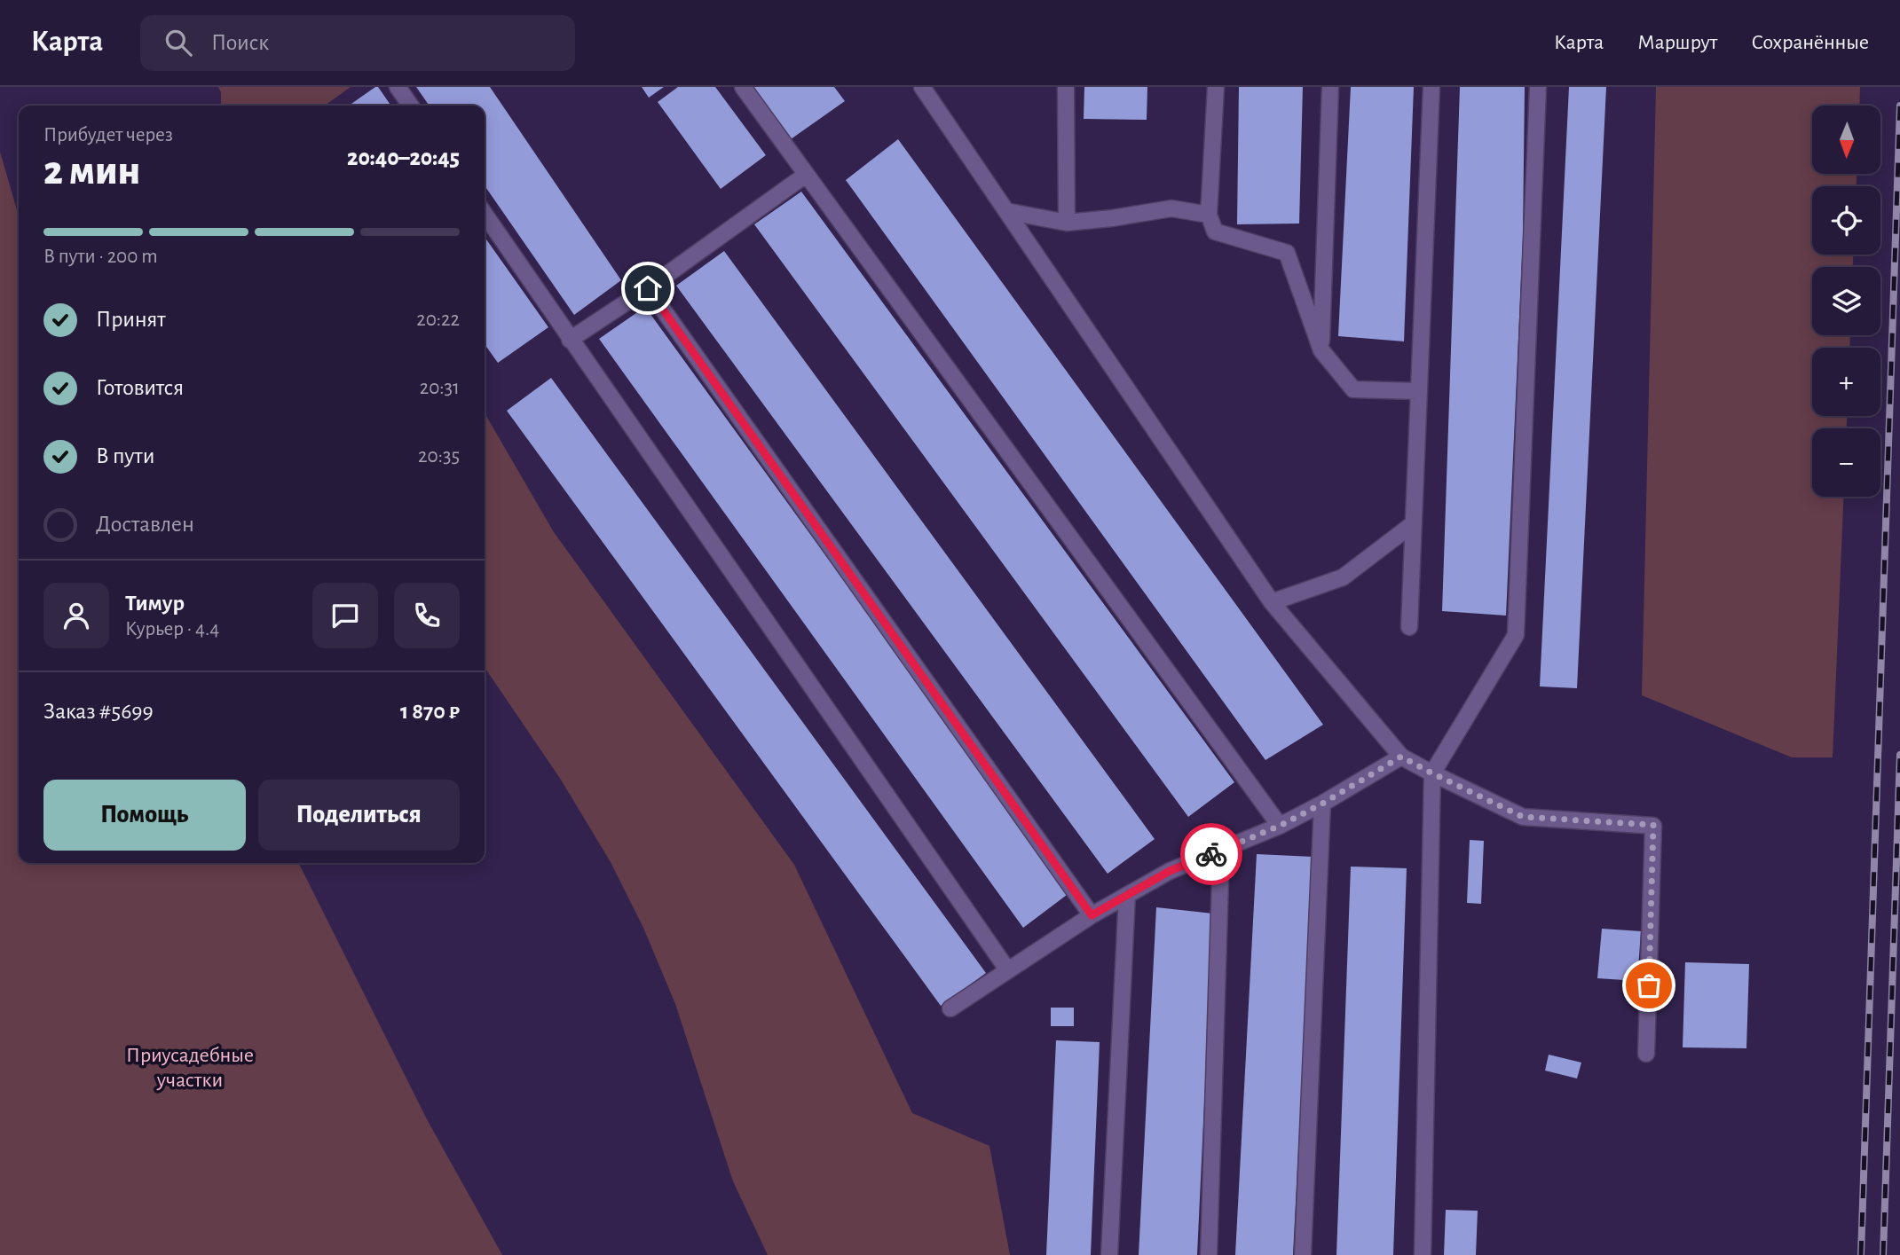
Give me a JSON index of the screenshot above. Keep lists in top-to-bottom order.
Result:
{
  "parks": ["Приусадебные участки"],
  "north": "bottom",
  "page": {
    "header": "Карта",
    "search": "Поиск",
    "nav": ["Карта", "Маршрут", "Сохранённые"],
    "map_buttons": ["+", "−"],
    "heading": ["2 мин", "Прибудет через", "20:40–20:45"],
    "panel": [
      "Тимур",
      "Курьер · 4.4",
      "Заказ #5699",
      "1 870 ₽"
    ],
    "bar": "В пути · 200 m",
    "list": [
      ["Принят", "20:22"],
      ["Готовится", "20:31"],
      ["В пути", "20:35"],
      "Доставлен"
    ],
    "buttons": ["Помощь", "Поделиться"]
  }
}
